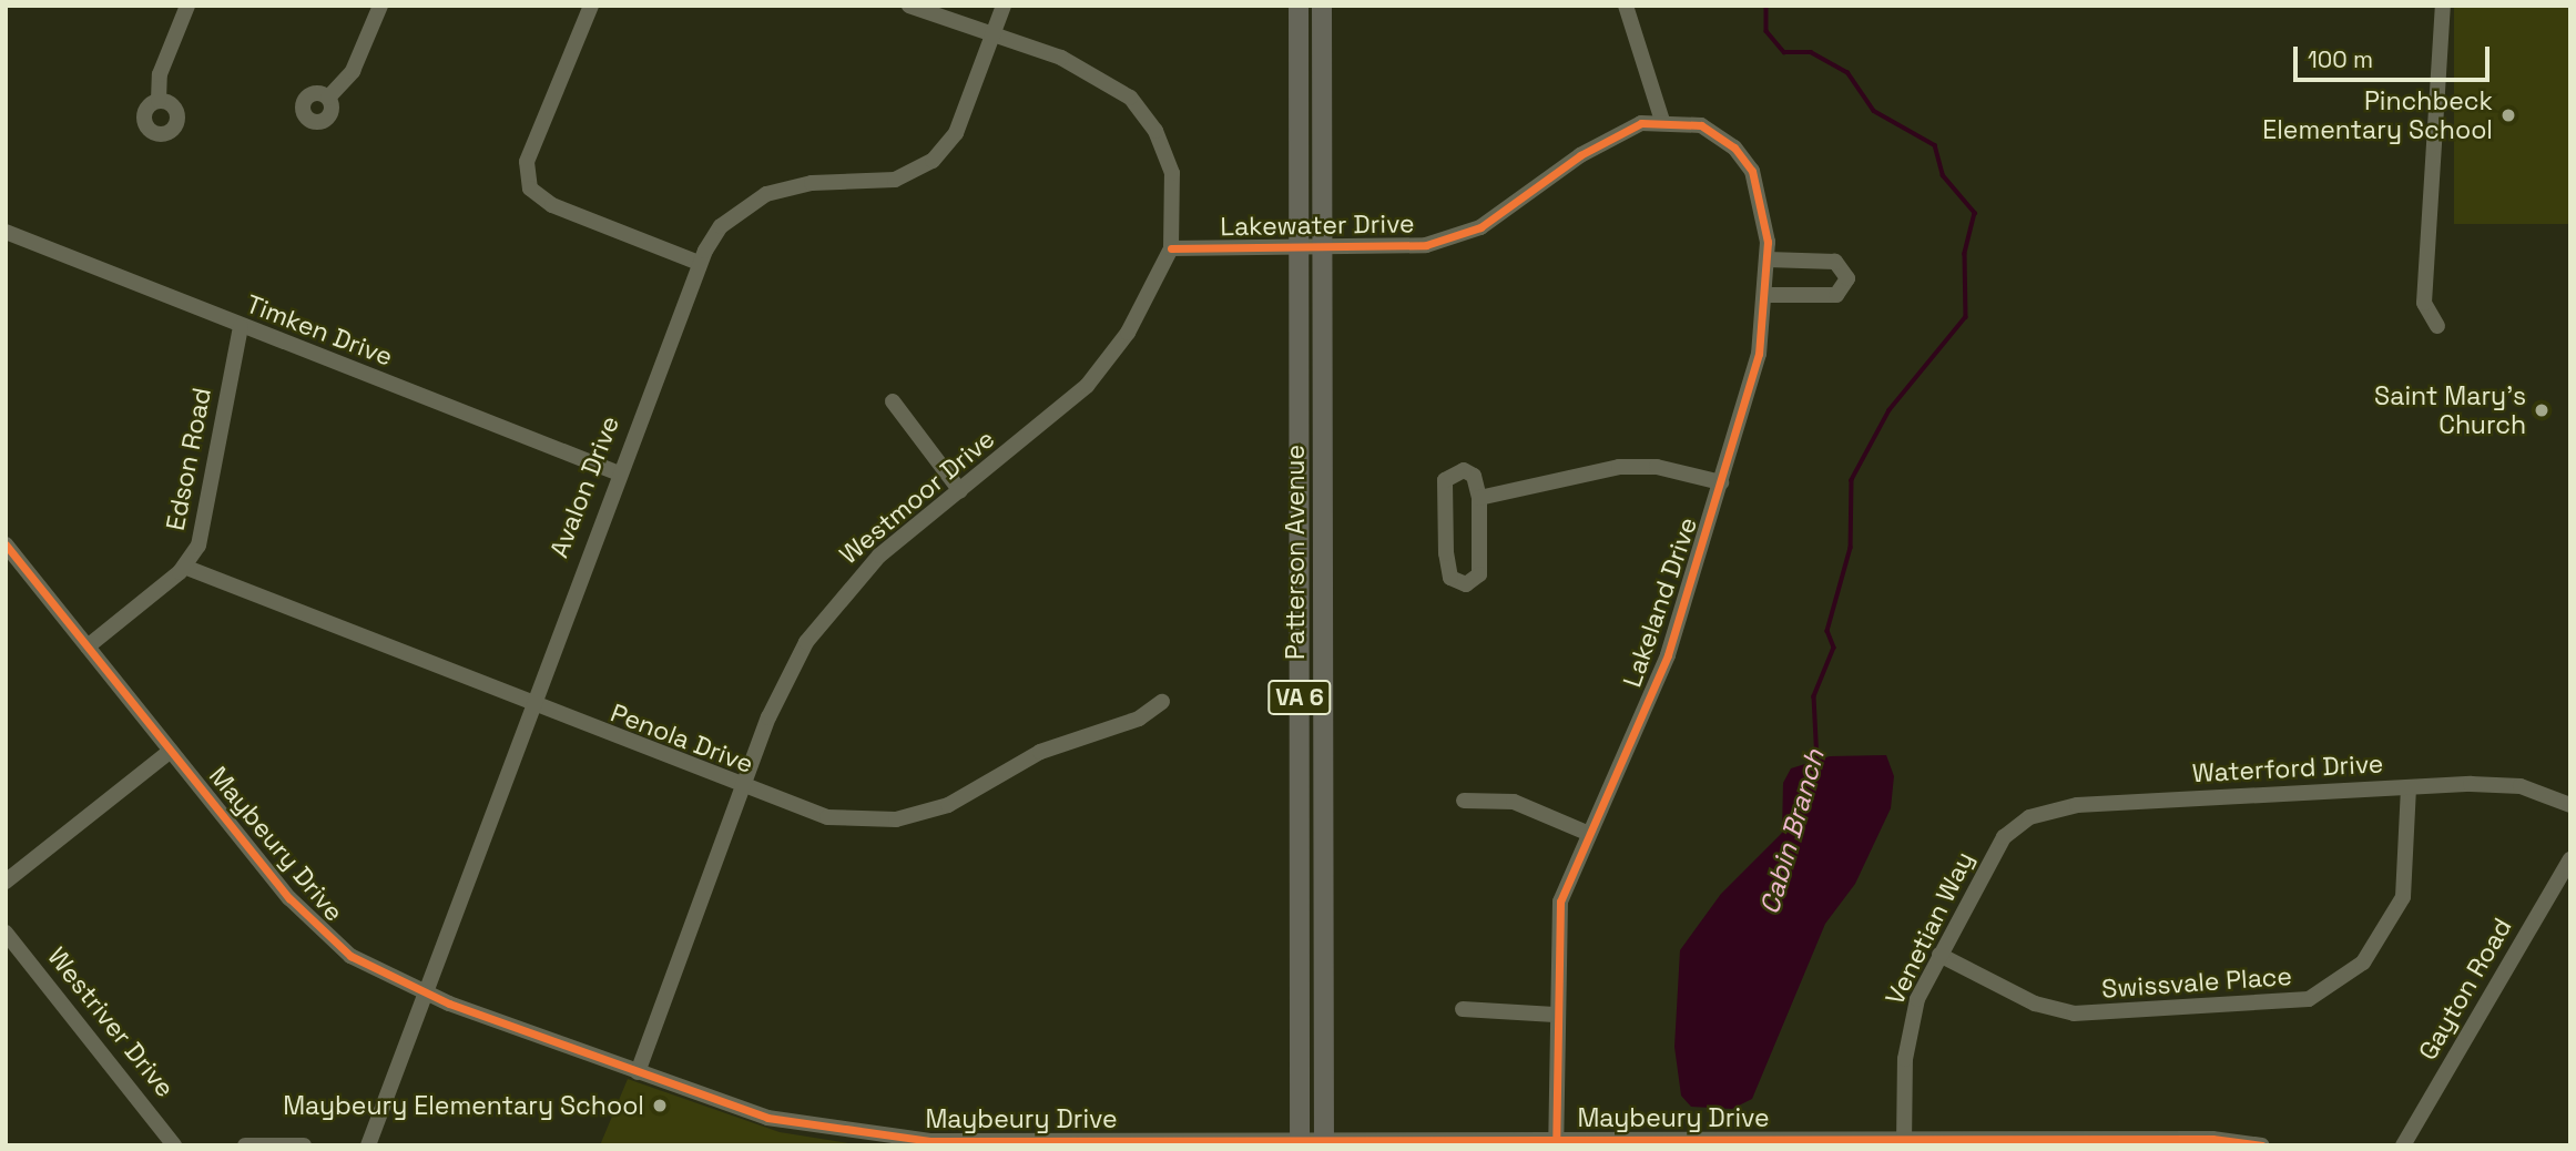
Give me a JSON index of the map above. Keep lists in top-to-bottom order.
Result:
{
  "streets": {
    "main road": ["Patterson Avenue", "VA 6"],
    "street": [
      "Lakewater Drive",
      "Timken Drive",
      "Edson Road",
      "Avalon Drive",
      "Westmoor Drive",
      "Lakeland Drive",
      "Penola Drive",
      "Waterford Drive",
      "Maybeury Drive",
      "Venetian Way",
      "Swissvale Place",
      "Gayton Road",
      "Westriver Drive"
    ]
  },
  "crossings": [
    ["Lakewater Drive", "Westmoor Drive"],
    ["Lakewater Drive", "Patterson Avenue"],
    ["Lakewater Drive", "Lakeland Drive"],
    ["Timken Drive", "Edson Road"],
    ["Timken Drive", "Avalon Drive"],
    ["Edson Road", "Penola Drive"],
    ["Edson Road", "Maybeury Drive"],
    ["Avalon Drive", "Penola Drive"],
    ["Avalon Drive", "Maybeury Drive"],
    ["Westmoor Drive", "Penola Drive"],
    ["Westmoor Drive", "Maybeury Drive"],
    ["Patterson Avenue", "Maybeury Drive"],
    ["Lakeland Drive", "Maybeury Drive"],
    ["Waterford Drive", "Venetian Way"],
    ["Waterford Drive", "Swissvale Place"],
    ["Maybeury Drive", "Venetian Way"],
    ["Venetian Way", "Swissvale Place"]
  ],
  "water": ["Cabin Branch"],
  "places": ["Pinchbeck Elementary School", "Saint Mary's Church", "Maybeury Elementary School"],
  "scale_bar": "100 m"
}
